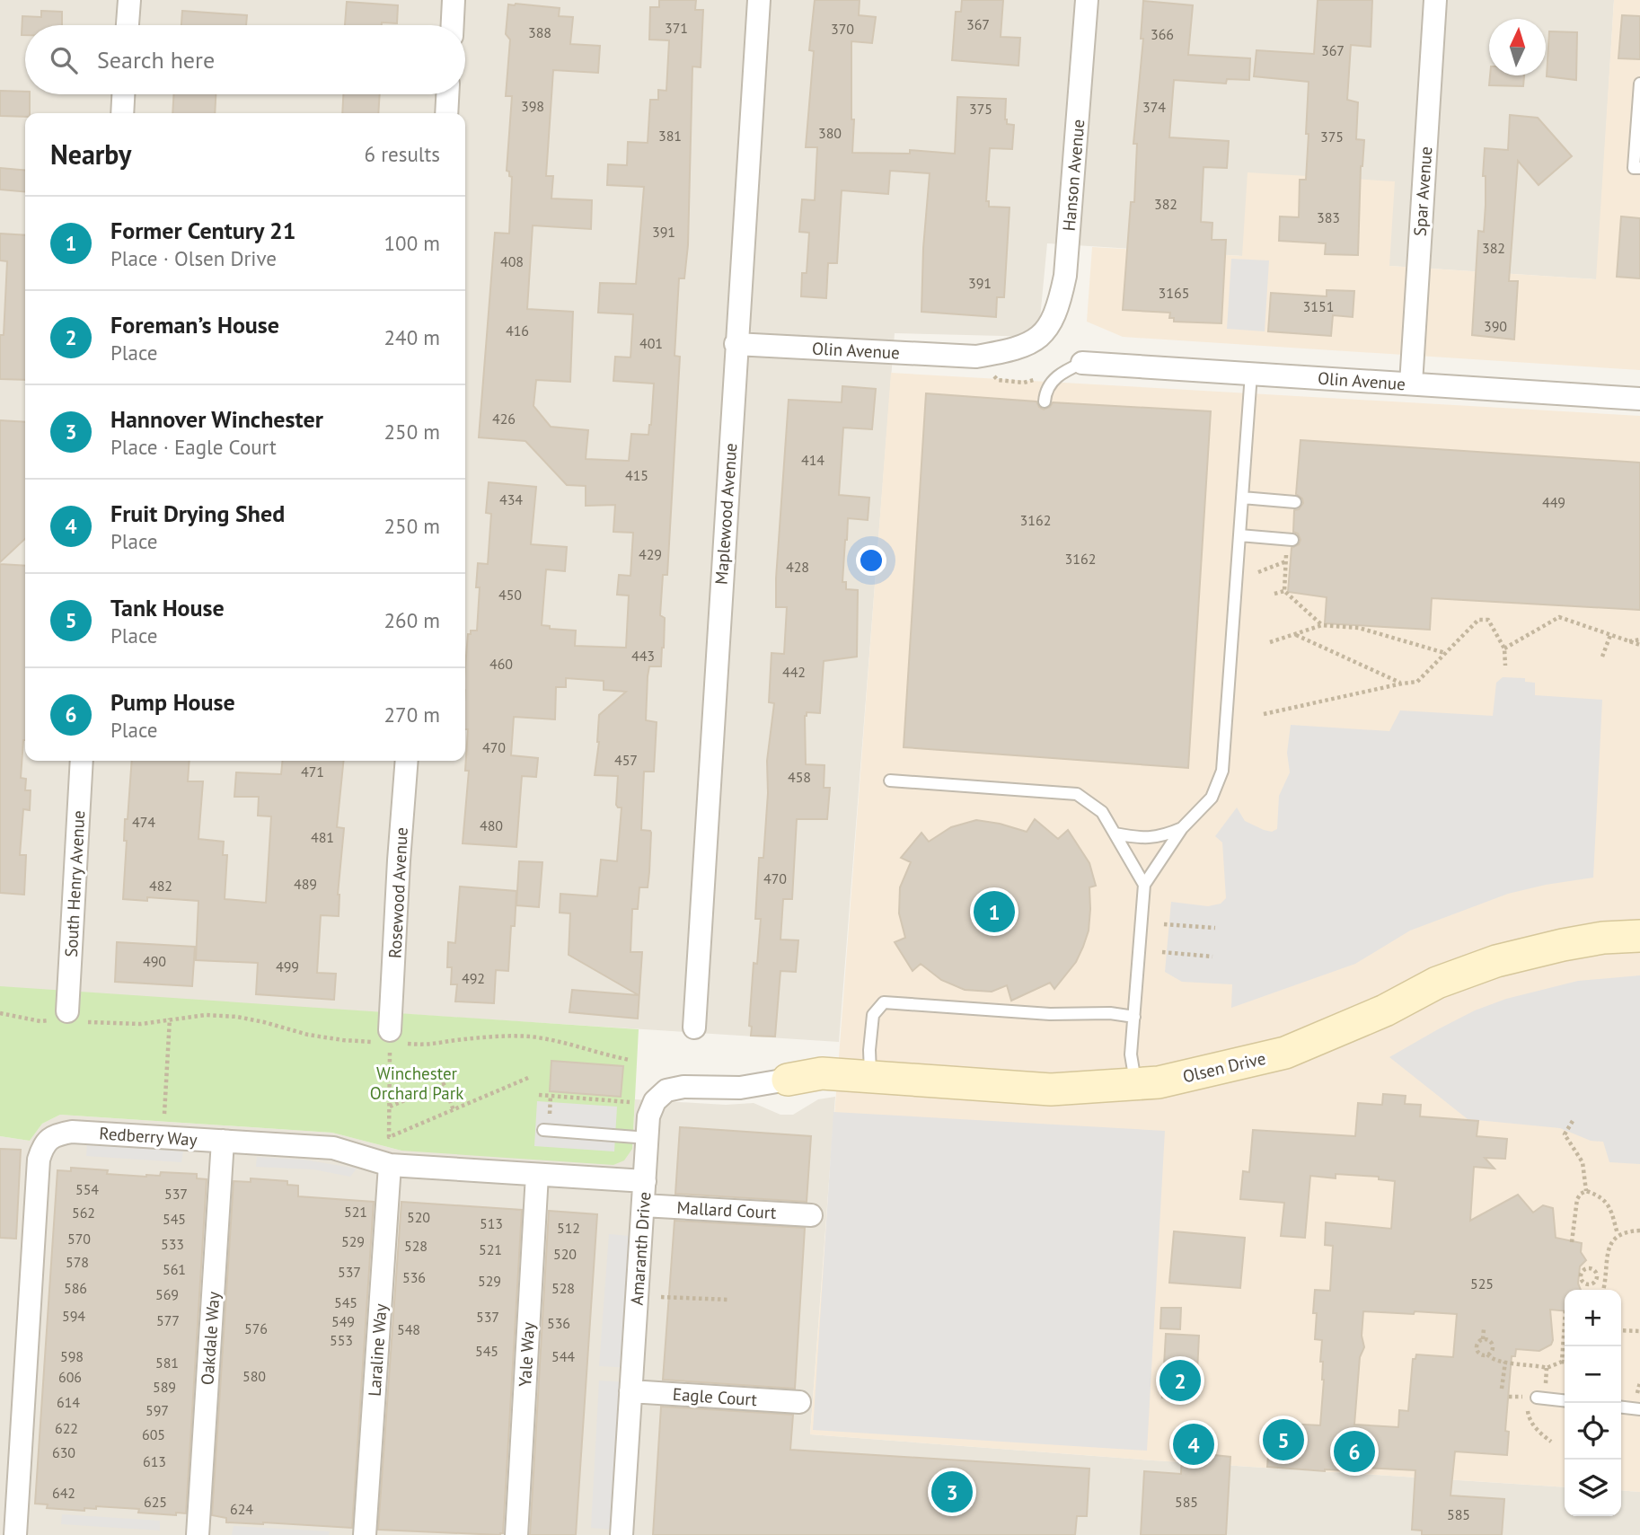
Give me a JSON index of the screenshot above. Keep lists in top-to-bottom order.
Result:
{
  "streets": {
    "street": [
      "Hanson Avenue",
      "Spar Avenue",
      "Olin Avenue",
      "Maplewood Avenue",
      "South Henry Avenue",
      "Rosewood Avenue",
      "Olsen Drive",
      "Redberry Way",
      "Mallard Court",
      "Amaranth Drive",
      "Oakdale Way",
      "Laraline Way",
      "Yale Way",
      "Eagle Court"
    ]
  },
  "crossings": [
    ["Hanson Avenue", "Olin Avenue"],
    ["Spar Avenue", "Olin Avenue"],
    ["Olin Avenue", "Maplewood Avenue"],
    ["Olsen Drive", "Amaranth Drive"],
    ["Redberry Way", "Amaranth Drive"],
    ["Redberry Way", "Oakdale Way"],
    ["Redberry Way", "Laraline Way"],
    ["Redberry Way", "Yale Way"],
    ["Mallard Court", "Amaranth Drive"],
    ["Amaranth Drive", "Eagle Court"]
  ],
  "parks": ["Winchester Orchard Park"],
  "house_numbers": [
    "367",
    "371",
    "370",
    "388",
    "366",
    "367",
    "398",
    "374",
    "375",
    "380",
    "381",
    "375",
    "382",
    "383",
    "391",
    "382",
    "408",
    "391",
    "3165",
    "3151",
    "390",
    "416",
    "401",
    "426",
    "414",
    "415",
    "434",
    "449",
    "3162",
    "429",
    "3162",
    "428",
    "450",
    "443",
    "460",
    "442",
    "470",
    "457",
    "471",
    "458",
    "474",
    "480",
    "481",
    "470",
    "489",
    "482",
    "490",
    "499",
    "492",
    "554",
    "537",
    "521",
    "562",
    "520",
    "545",
    "513",
    "512",
    "570",
    "529",
    "533",
    "528",
    "521",
    "520",
    "578",
    "561",
    "537",
    "536",
    "529",
    "525",
    "586",
    "528",
    "569",
    "545",
    "594",
    "537",
    "577",
    "549",
    "536",
    "576",
    "548",
    "553",
    "545",
    "598",
    "544",
    "581",
    "580",
    "606",
    "589",
    "614",
    "597",
    "622",
    "605",
    "630",
    "613",
    "642",
    "625",
    "585",
    "624",
    "585"
  ],
  "north": "top",
  "page": {
    "search": "Search here",
    "heading": ["Nearby", "6 results"],
    "list": [
      {
        "mark": "1",
        "name": "Former Century 21",
        "note": "Place · Olsen Drive",
        "value": "100 m"
      },
      {
        "mark": "2",
        "name": "Foreman’s House",
        "note": "Place",
        "value": "240 m"
      },
      {
        "mark": "3",
        "name": "Hannover Winchester",
        "note": "Place · Eagle Court",
        "value": "250 m"
      },
      {
        "mark": "4",
        "name": "Fruit Drying Shed",
        "note": "Place",
        "value": "250 m"
      },
      {
        "mark": "5",
        "name": "Tank House",
        "note": "Place",
        "value": "260 m"
      },
      {
        "mark": "6",
        "name": "Pump House",
        "note": "Place",
        "value": "270 m"
      }
    ],
    "pins": [
      "1",
      "2",
      "5",
      "4",
      "6",
      "3"
    ],
    "map_buttons": ["+", "−"]
  }
}
